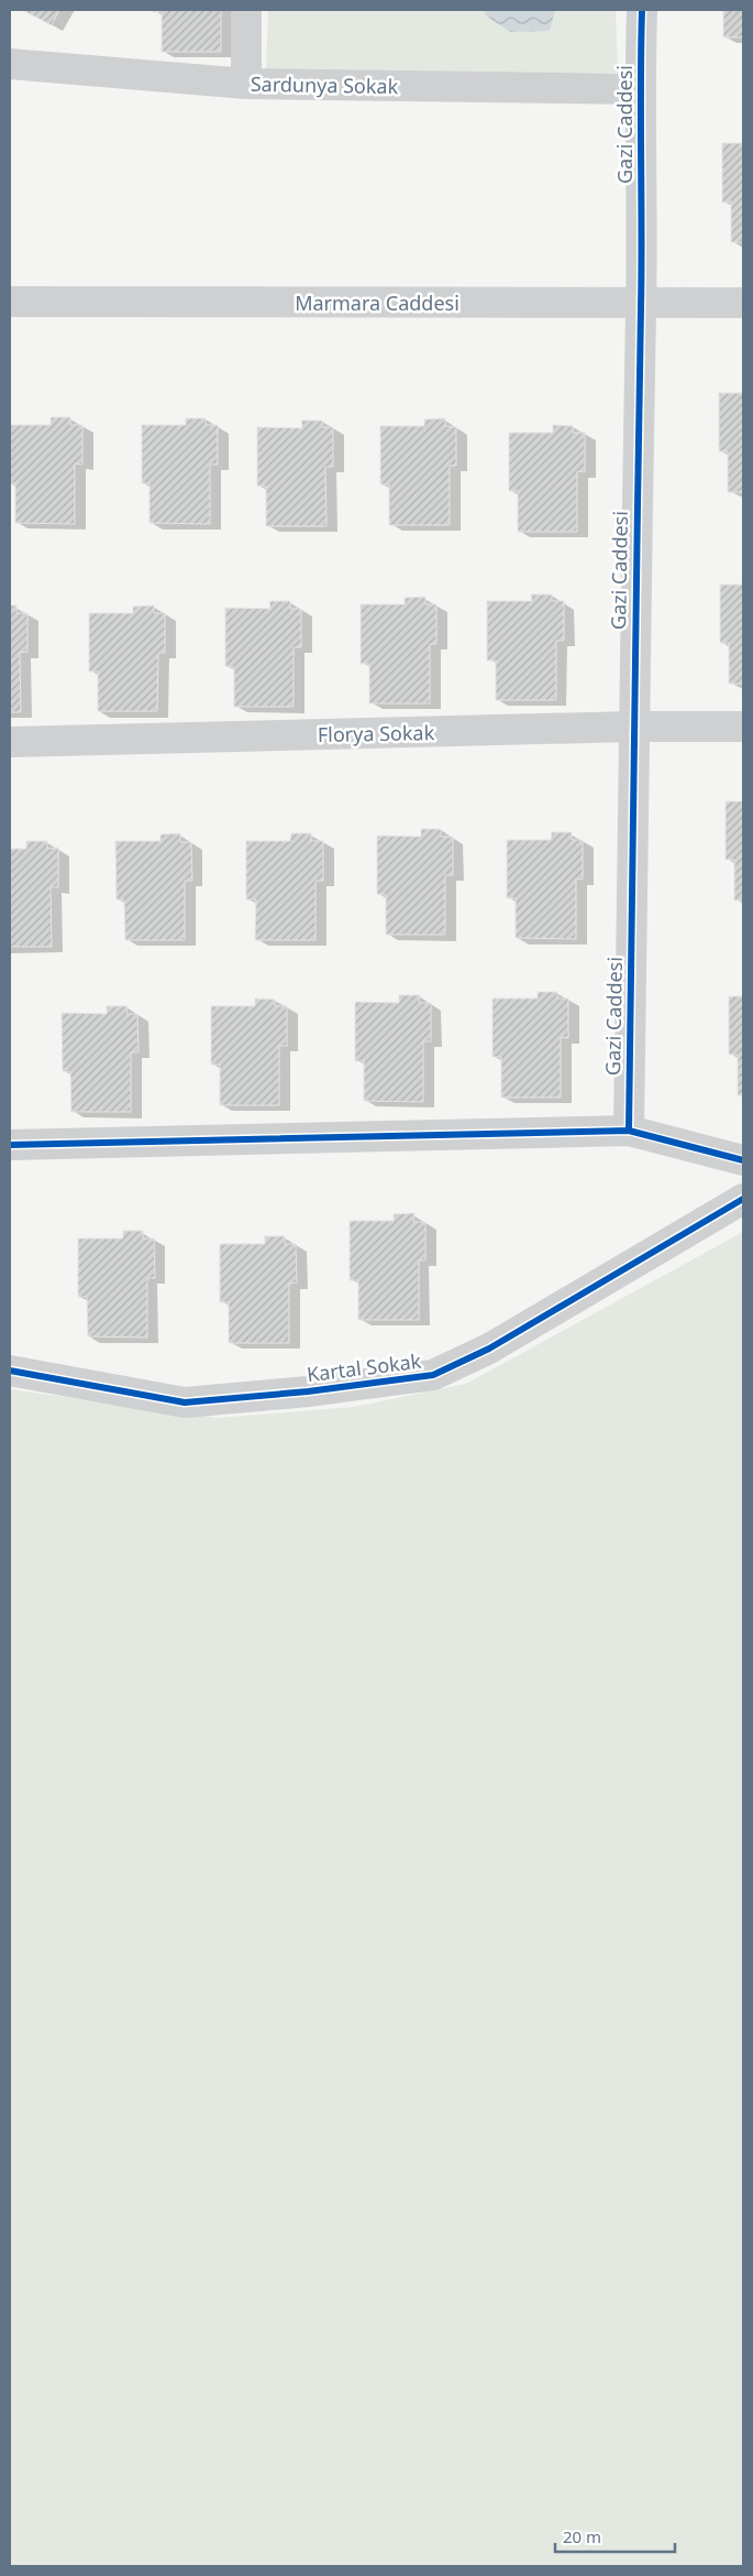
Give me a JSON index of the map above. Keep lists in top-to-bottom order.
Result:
{
  "streets": {
    "street": [
      "Sardunya Sokak",
      "Gazi Caddesi",
      "Marmara Caddesi",
      "Florya Sokak",
      "Kartal Sokak"
    ]
  },
  "crossings": [
    ["Sardunya Sokak", "Gazi Caddesi"],
    ["Gazi Caddesi", "Marmara Caddesi"],
    ["Gazi Caddesi", "Florya Sokak"]
  ],
  "scale_bar": "20 m"
}
